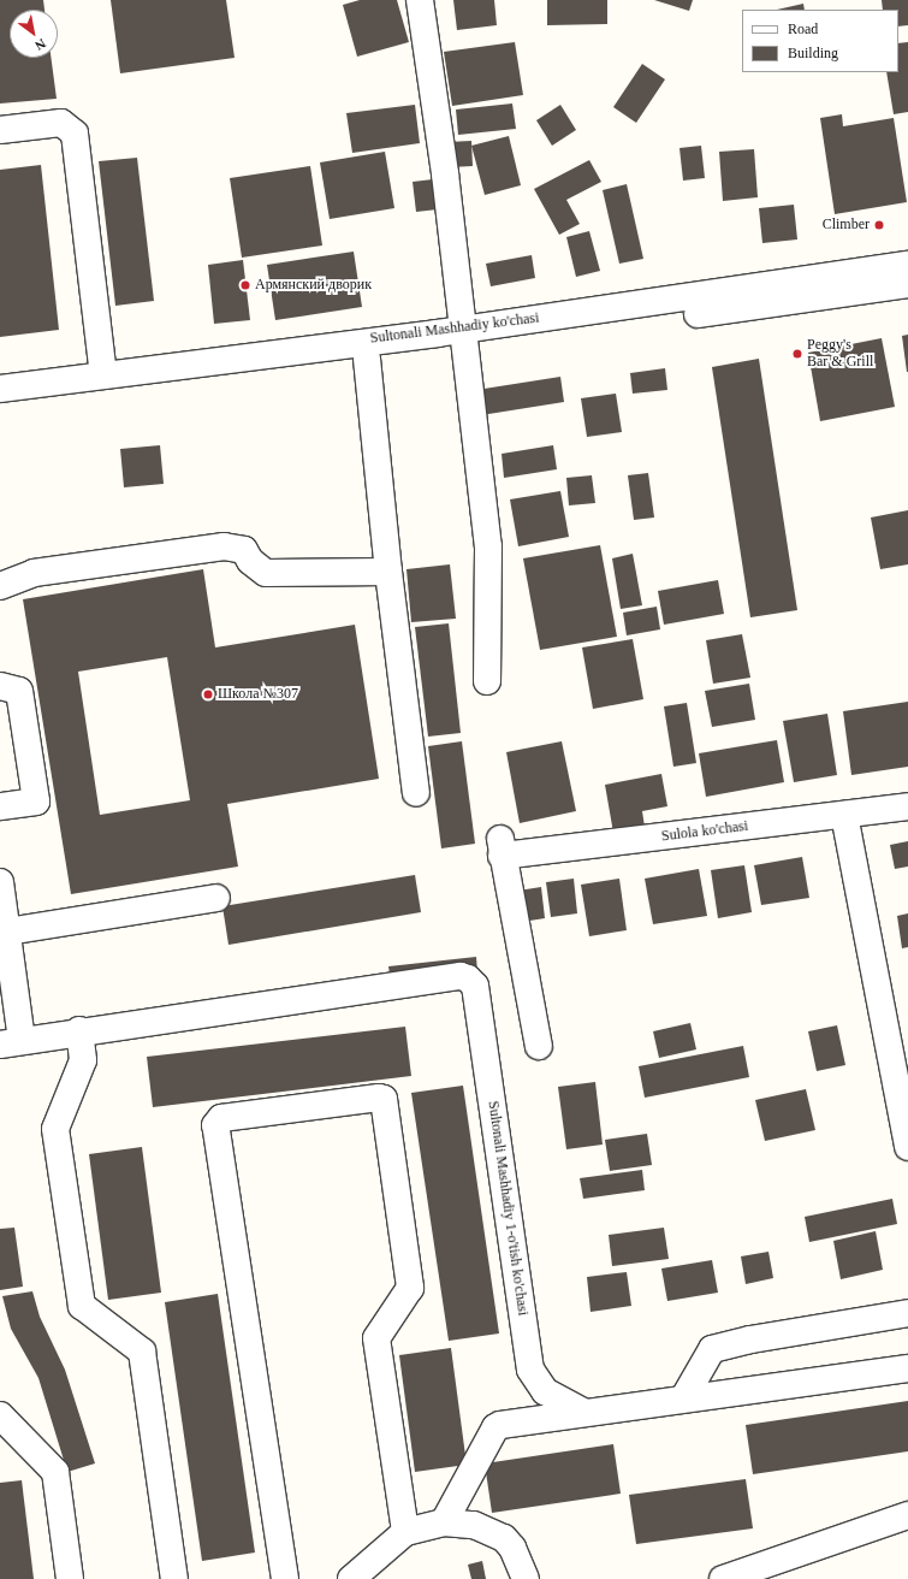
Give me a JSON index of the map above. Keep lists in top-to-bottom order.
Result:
{
  "streets": {
    "street": ["Sultonali Mashhadiy ko'chasi", "Sulola ko'chasi", "Sultonali Mashhadiy 1-o'tish ko'chasi"]
  },
  "places": [
    "Climber",
    "Армянский дворик",
    "Peggy's Bar & Grill",
    "Школа №307"
  ],
  "legend": ["Road", "Building"],
  "north": "bottom right"
}
